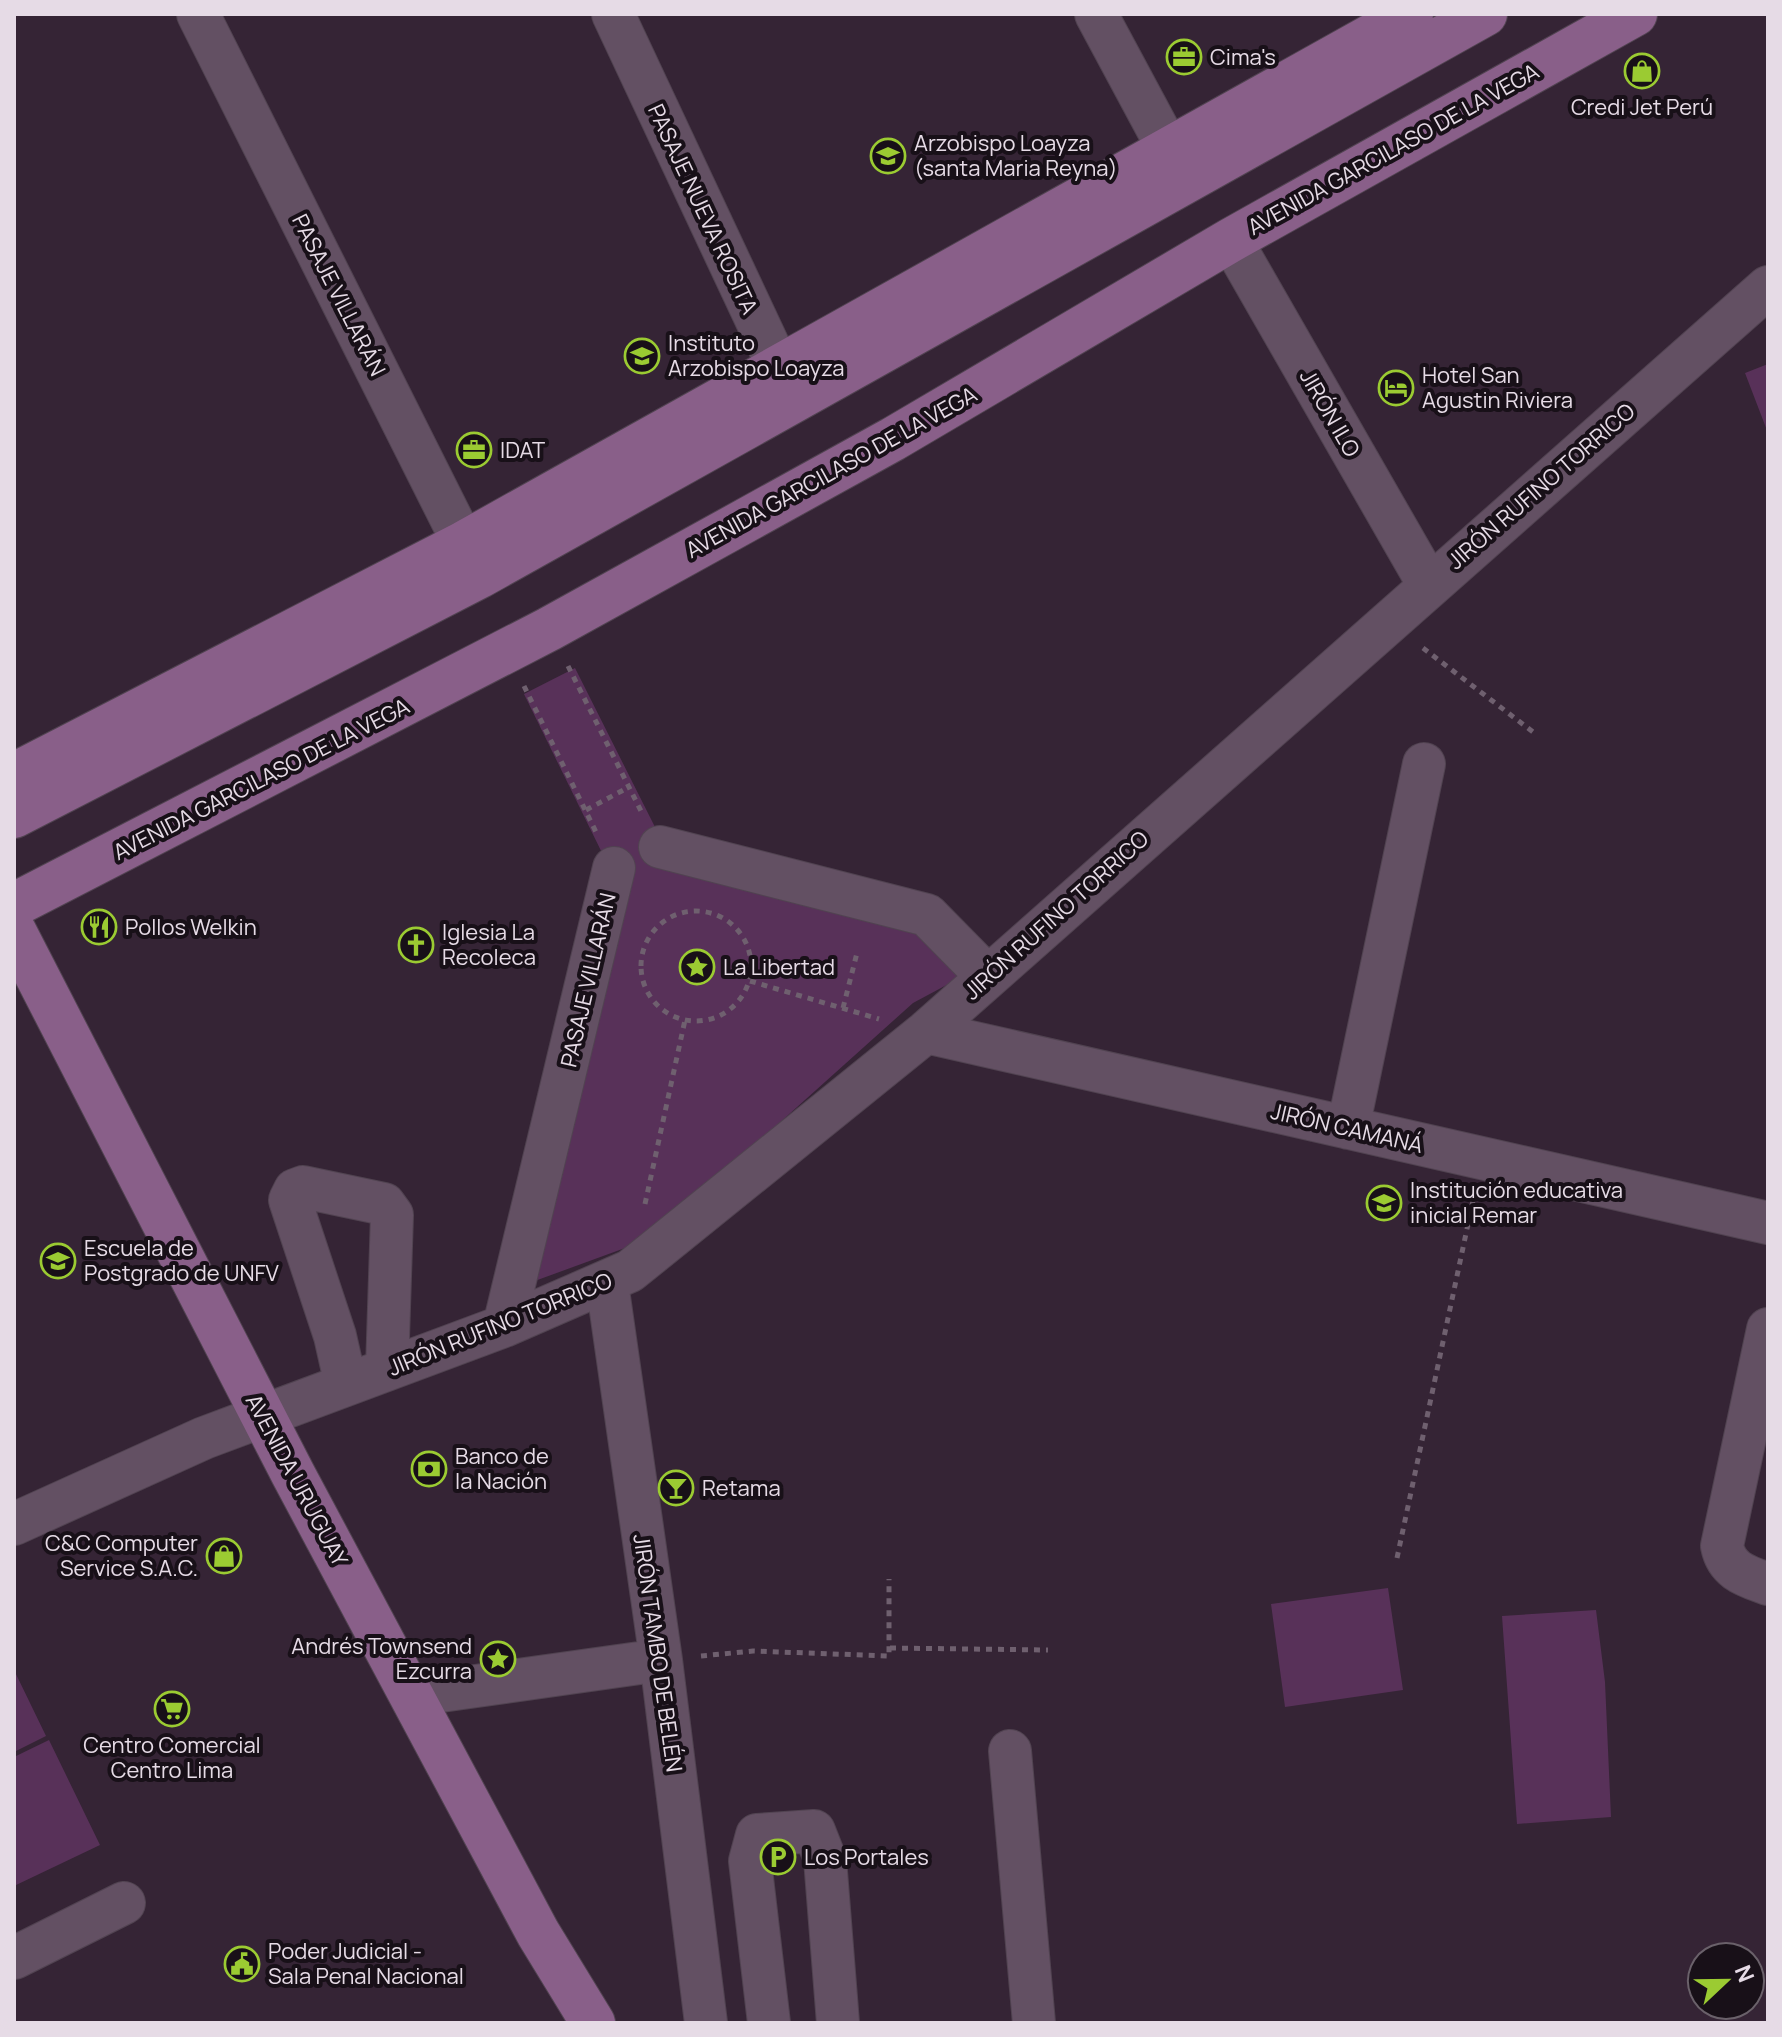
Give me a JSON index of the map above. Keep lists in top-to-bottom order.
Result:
{
  "streets": {
    "main road": ["AVENIDA GARCILASO DE LA VEGA", "AVENIDA URUGUAY"],
    "street": [
      "PASAJE NUEVA ROSITA",
      "PASAJE VILLARÁN",
      "JIRÓN ILO",
      "JIRÓN RUFINO TORRICO",
      "JIRÓN CAMANÁ",
      "JIRÓN TAMBO DE BELÉN"
    ]
  },
  "crossings": [
    ["AVENIDA GARCILASO DE LA VEGA", "PASAJE VILLARÁN"],
    ["AVENIDA GARCILASO DE LA VEGA", "JIRÓN ILO"],
    ["PASAJE VILLARÁN", "JIRÓN RUFINO TORRICO"],
    ["JIRÓN ILO", "JIRÓN RUFINO TORRICO"],
    ["JIRÓN RUFINO TORRICO", "JIRÓN CAMANÁ"],
    ["JIRÓN RUFINO TORRICO", "AVENIDA URUGUAY"],
    ["JIRÓN RUFINO TORRICO", "JIRÓN TAMBO DE BELÉN"]
  ],
  "places": {
    "office": ["Cima's", "IDAT"],
    "shop": ["Credi Jet Perú", "C&C Computer Service S.A.C."],
    "school or university": [
      "Arzobispo Loayza (santa Maria Reyna)",
      "Instituto Arzobispo Loayza",
      "Institución educativa inicial Remar",
      "Escuela de Postgrado de UNFV"
    ],
    "hotel": ["Hotel San Agustin Riviera"],
    "restaurant": ["Pollos Welkin"],
    "church": ["Iglesia La Recoleca"],
    "place": ["La Libertad", "Andrés Townsend Ezcurra"],
    "bank": ["Banco de la Nación"],
    "bar": ["Retama"],
    "supermarket": ["Centro Comercial Centro Lima"],
    "parking": ["Los Portales"],
    "public building": ["Poder Judicial - Sala Penal Nacional"]
  },
  "north": "right"
}
